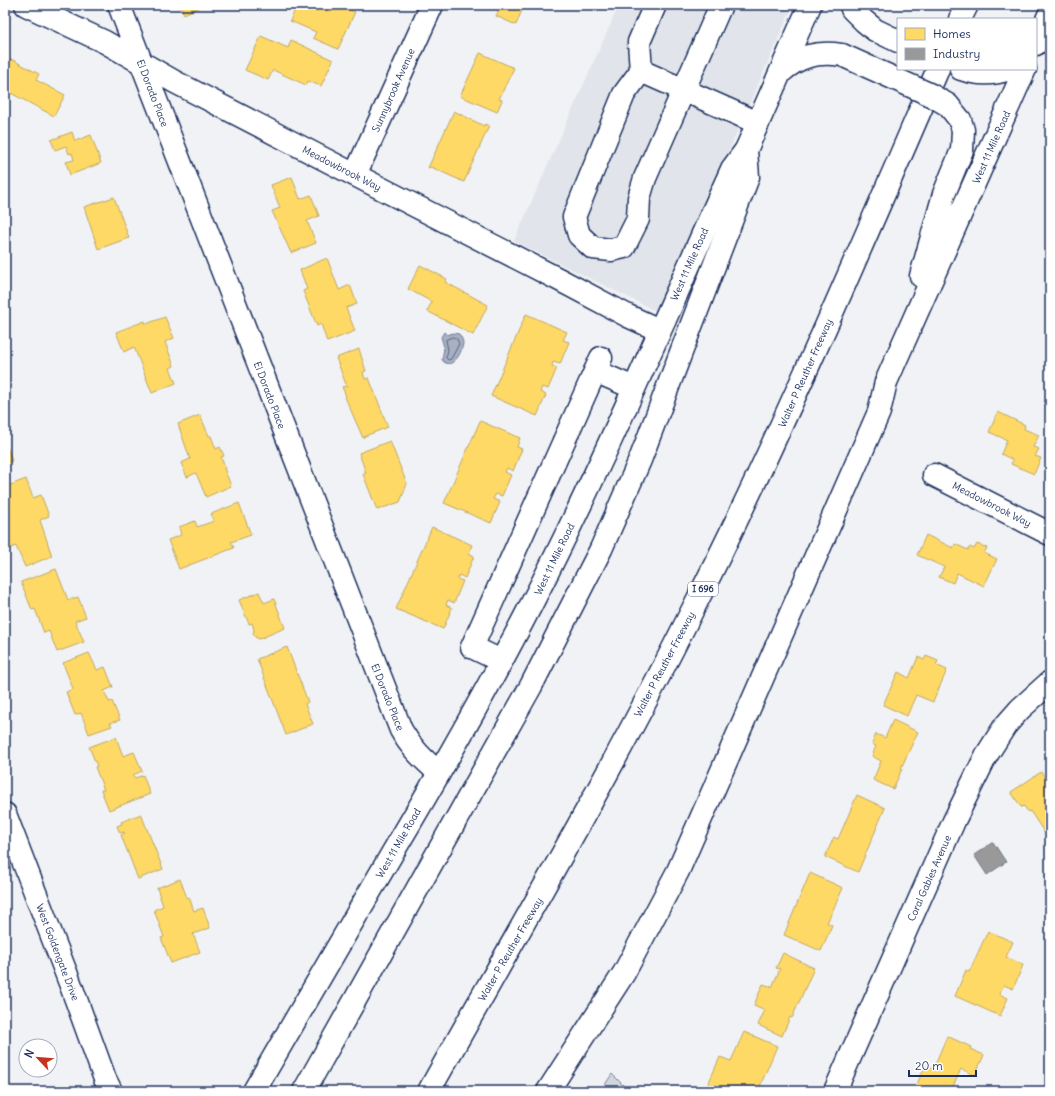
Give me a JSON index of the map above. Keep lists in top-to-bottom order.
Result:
{
  "streets": {
    "main road": [
      "Sunnybrook Avenue",
      "El Dorado Place",
      "West 11 Mile Road",
      "Meadowbrook Way",
      "Walter P Reuther Freeway",
      "I 696",
      "Coral Gables Avenue",
      "West Goldengate Drive"
    ]
  },
  "crossings": [
    ["Sunnybrook Avenue", "Meadowbrook Way"],
    ["El Dorado Place", "West 11 Mile Road"],
    ["El Dorado Place", "Meadowbrook Way"],
    ["West 11 Mile Road", "Meadowbrook Way"]
  ],
  "legend": ["Homes", "Industry"],
  "scale_bar": "20 m",
  "north": "top left"
}
